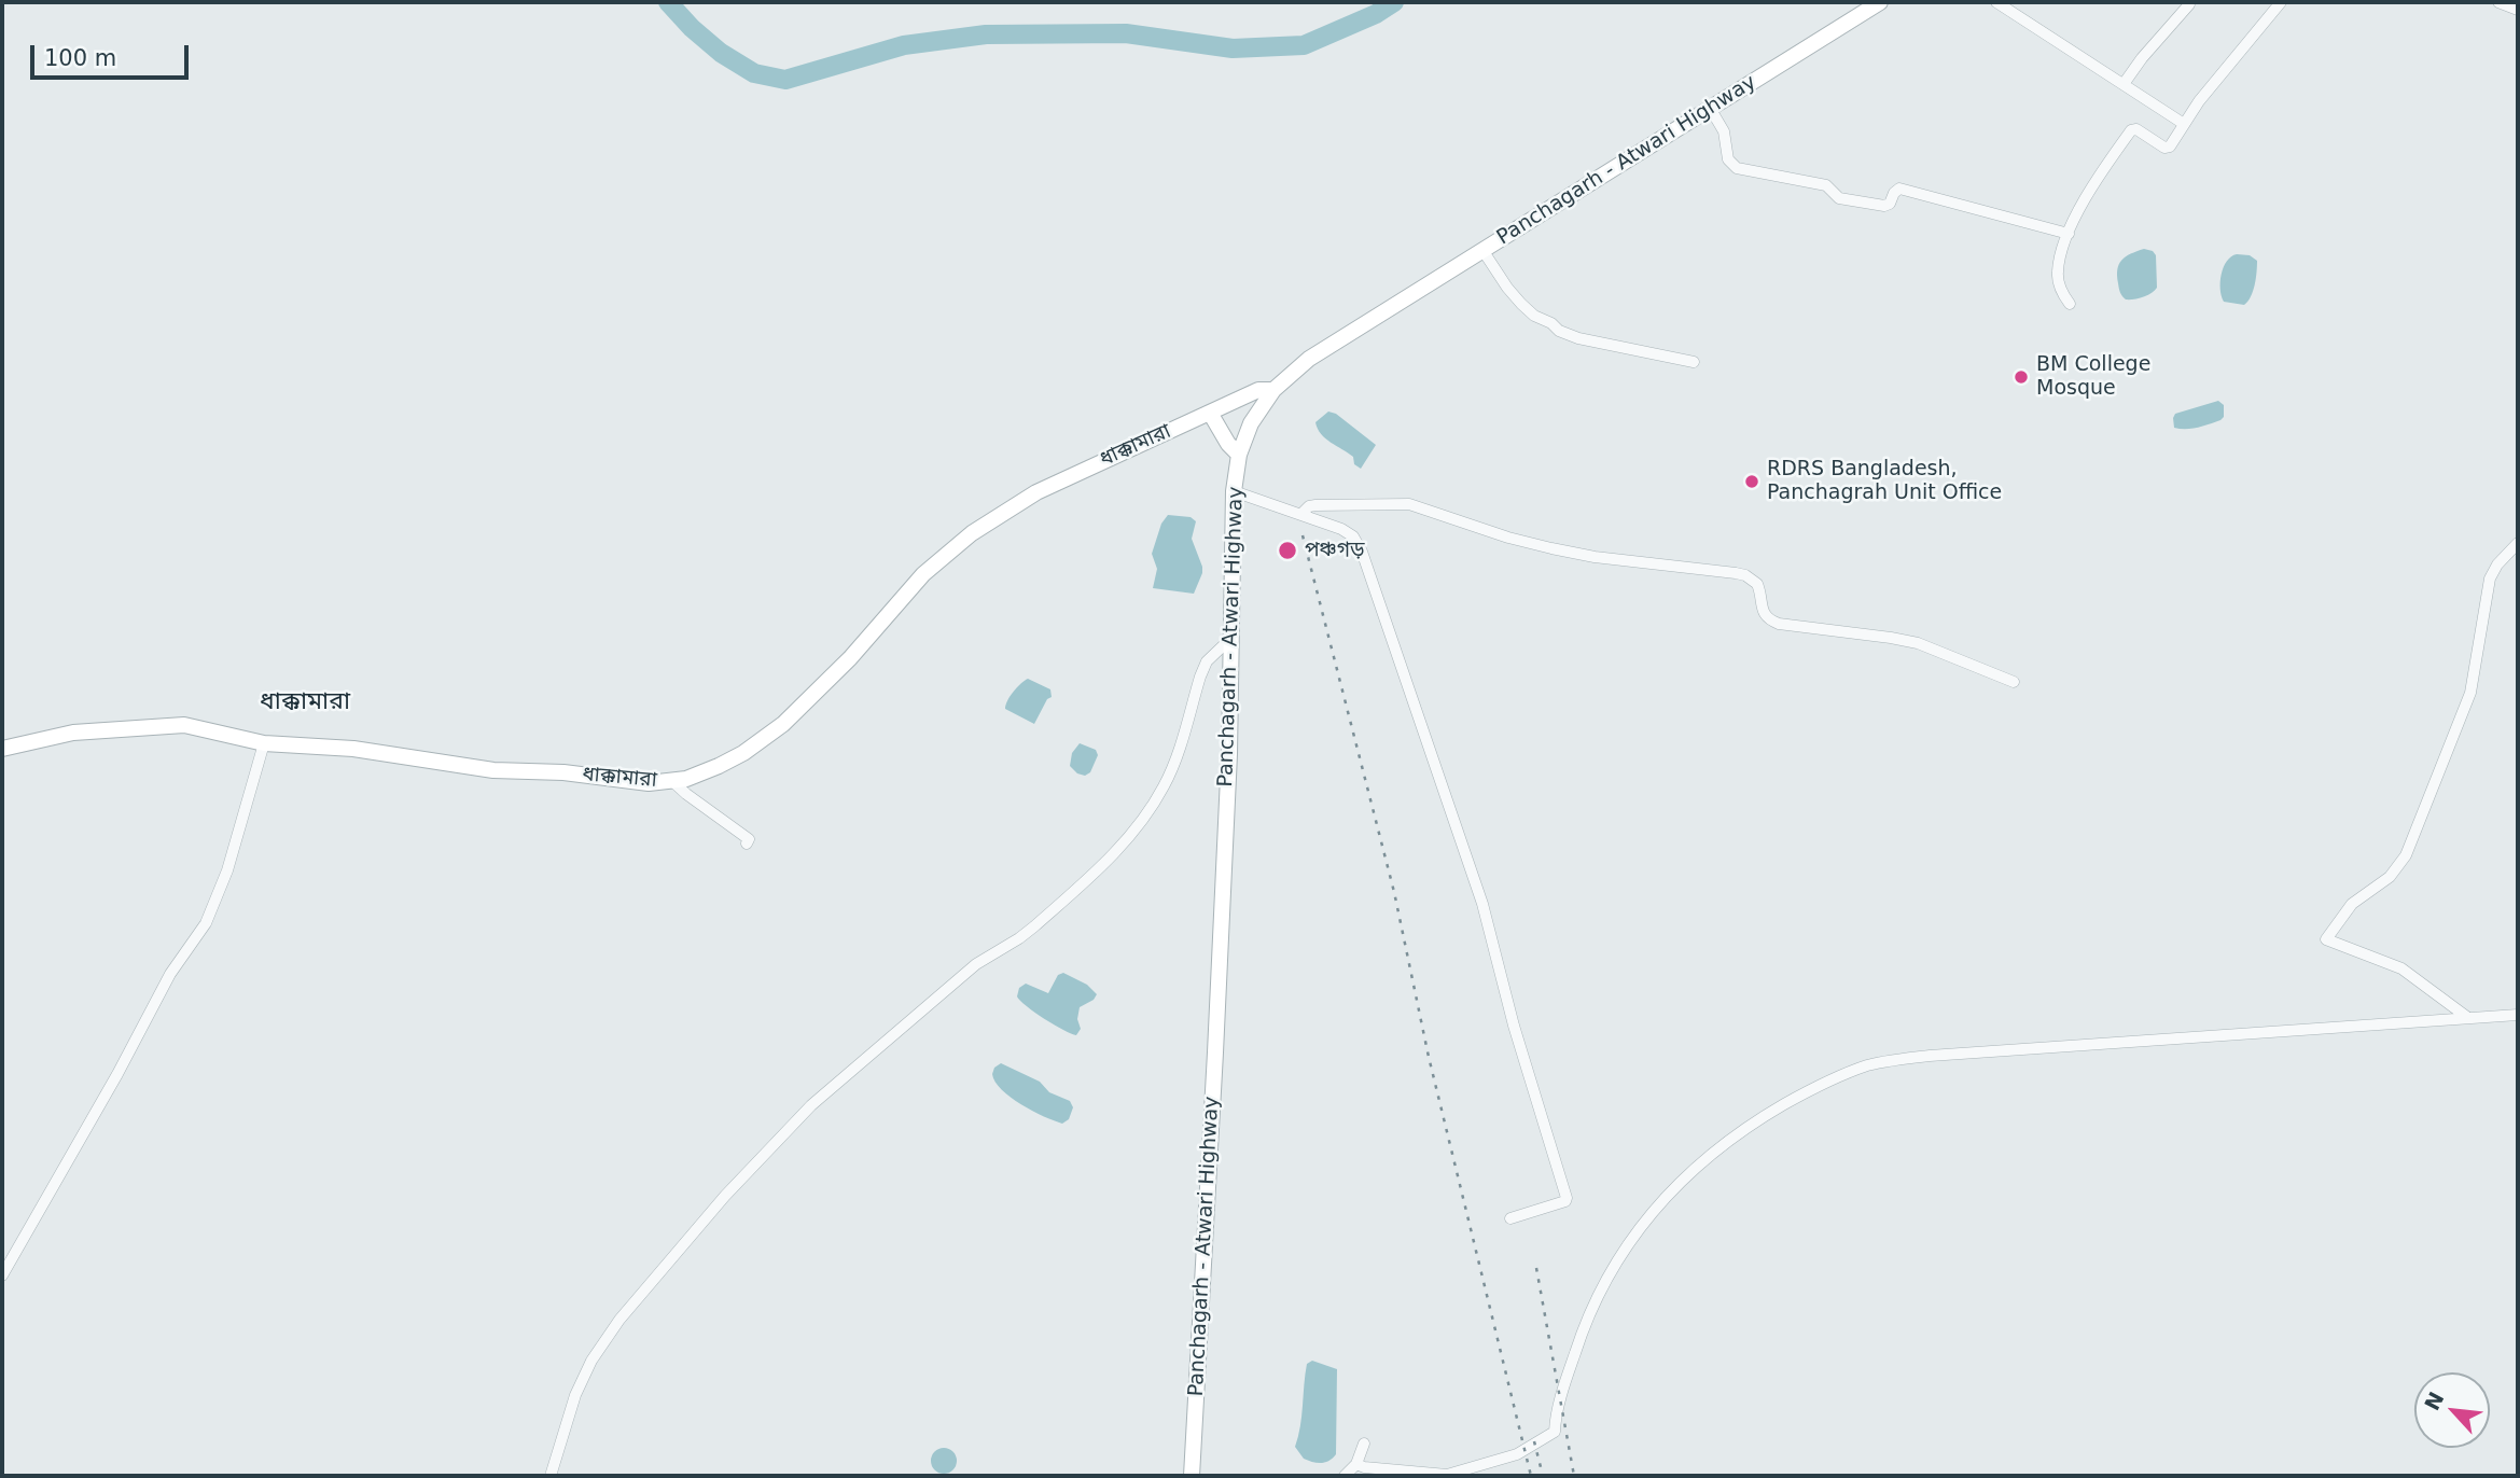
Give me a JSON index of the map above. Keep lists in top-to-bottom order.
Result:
{
  "streets": {
    "main road": ["Panchagarh - Atwari Highway", "ধাক্কামারা"]
  },
  "crossings": [
    ["Panchagarh - Atwari Highway", "ধাক্কামারা"]
  ],
  "districts": ["ধাক্কামারা"],
  "places": ["BM College Mosque", "RDRS Bangladesh, Panchagrah Unit Office", "পঞ্চগড়"],
  "scale_bar": "100 m",
  "north": "top left"
}
